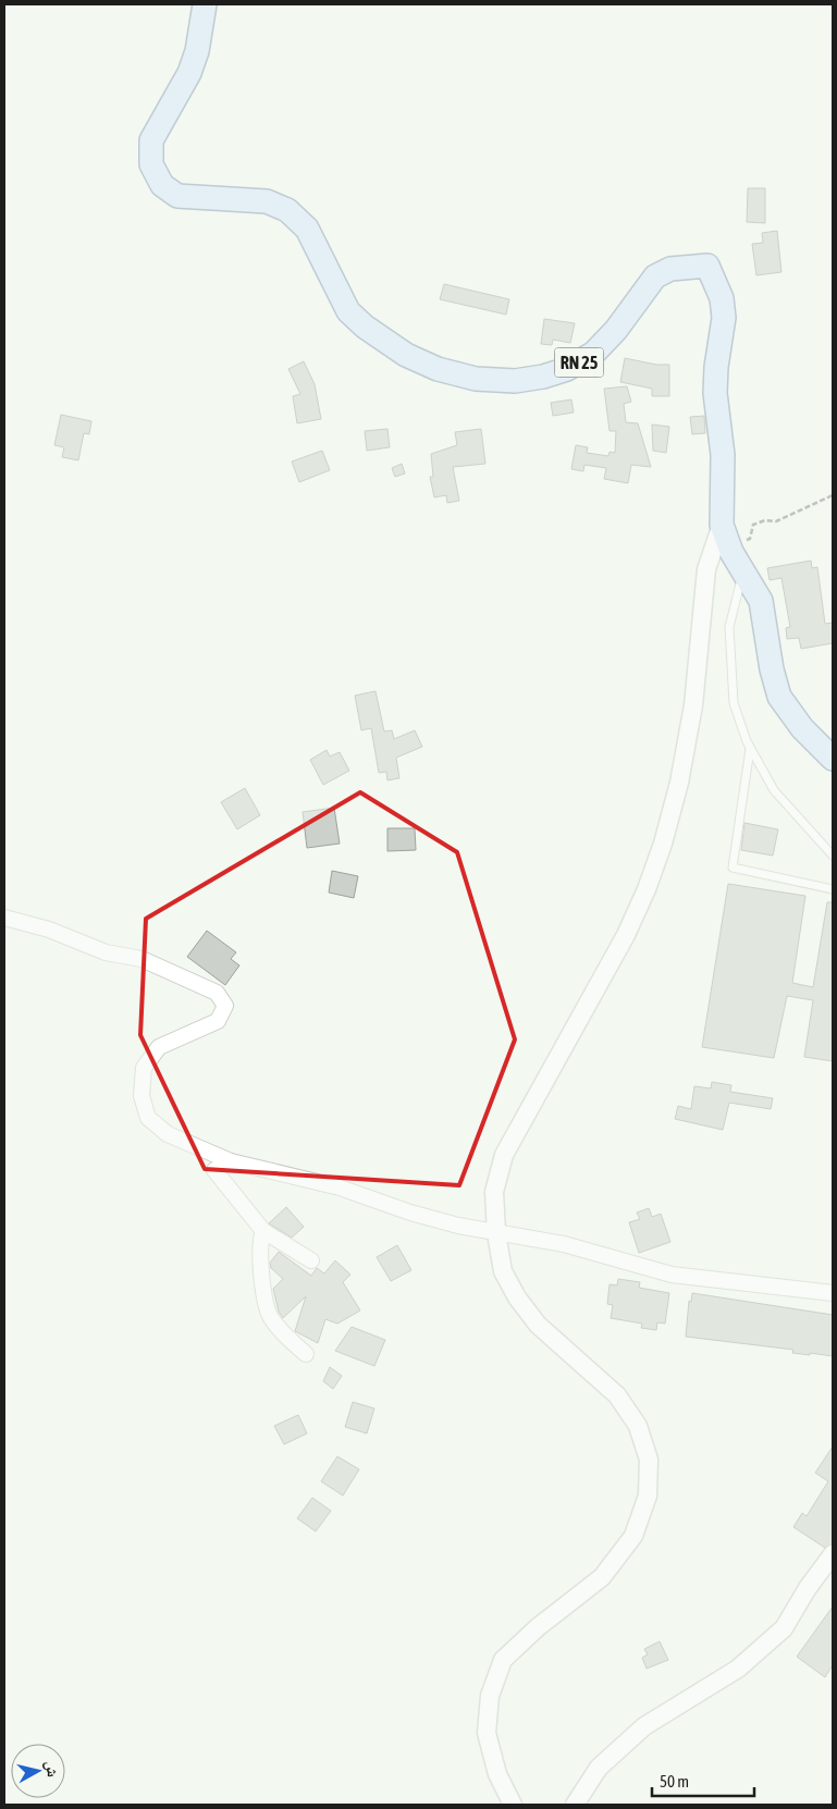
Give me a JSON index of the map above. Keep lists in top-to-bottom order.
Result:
{
  "streets": {
    "main road": ["RN 25"]
  },
  "scale_bar": "50 m",
  "north": "right"
}
